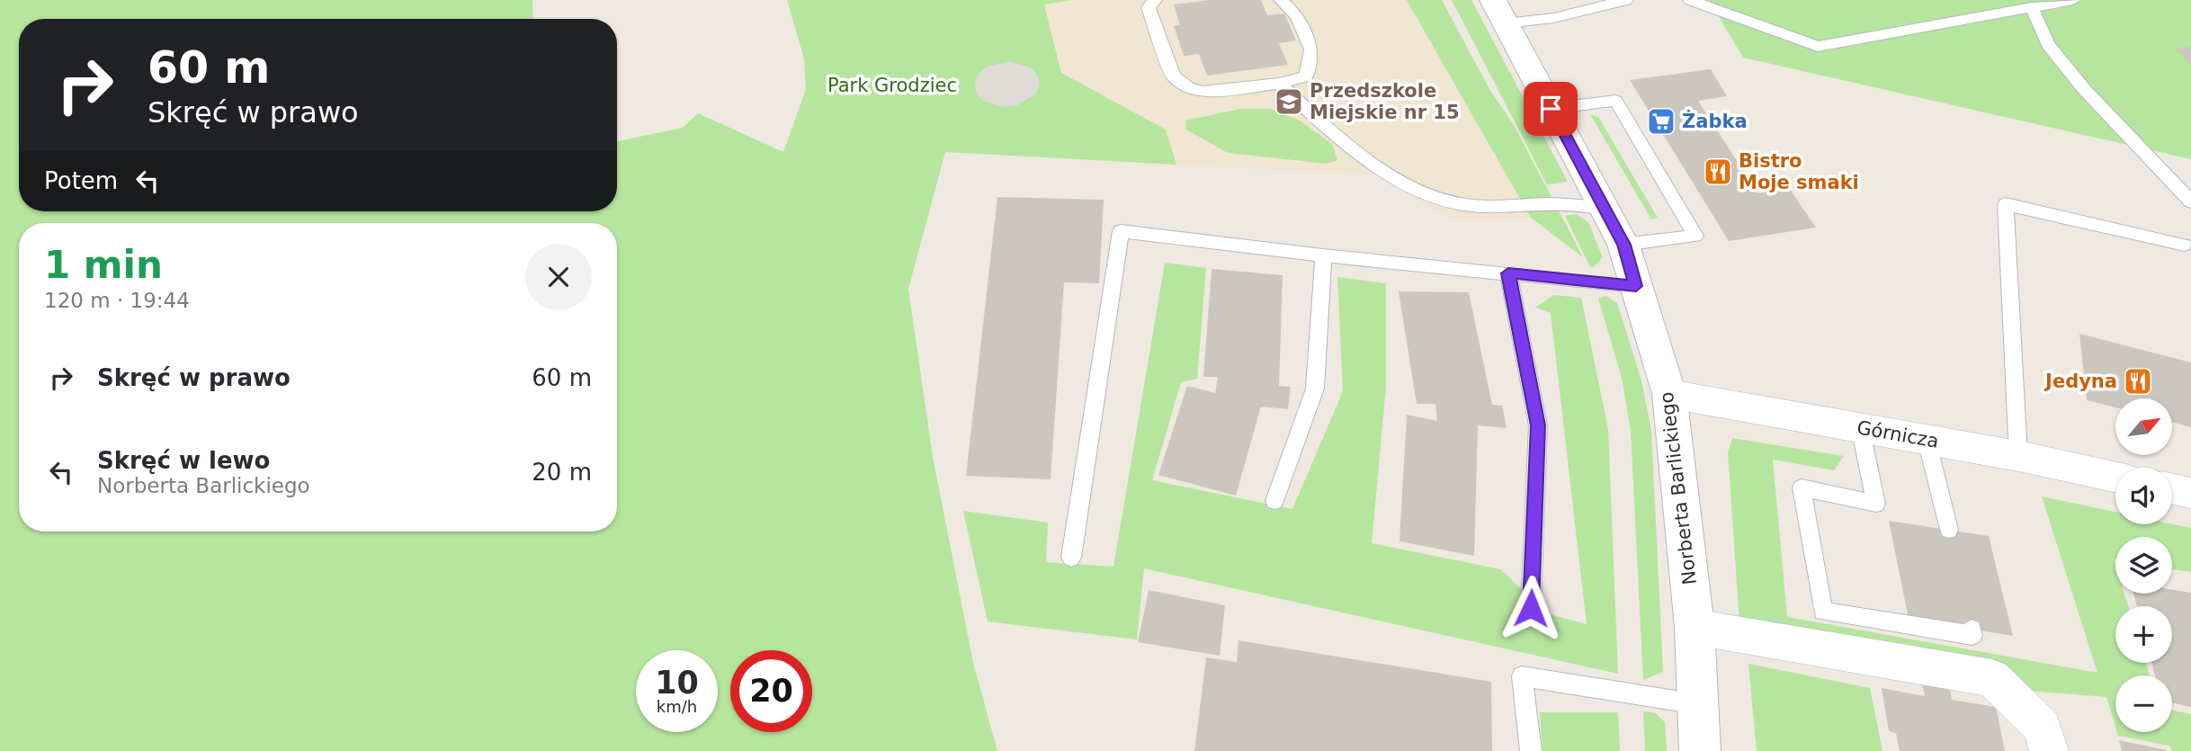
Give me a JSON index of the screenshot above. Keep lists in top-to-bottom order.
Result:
{
  "streets": {
    "street": ["Górnicza", "Norberta Barlickiego"]
  },
  "crossings": [
    ["Górnicza", "Norberta Barlickiego"]
  ],
  "parks": ["Park Grodziec"],
  "places": {
    "school or university": ["Przedszkole Miejskie nr 15"],
    "supermarket": ["Żabka"],
    "restaurant": ["Bistro Moje smaki", "Jedyna"]
  },
  "north": "top right",
  "page": {
    "turn": ["60 m", "Skręć w prawo"],
    "then": "Potem",
    "heading": ["1 min", "120 m · 19:44"],
    "list": [
      {
        "name": "Skręć w prawo",
        "value": "60 m"
      },
      {
        "name": "Skręć w lewo",
        "note": "Norberta Barlickiego",
        "value": "20 m"
      }
    ],
    "map_buttons": ["+", "−"],
    "speed": "10 km/h",
    "limit": "20"
  }
}
